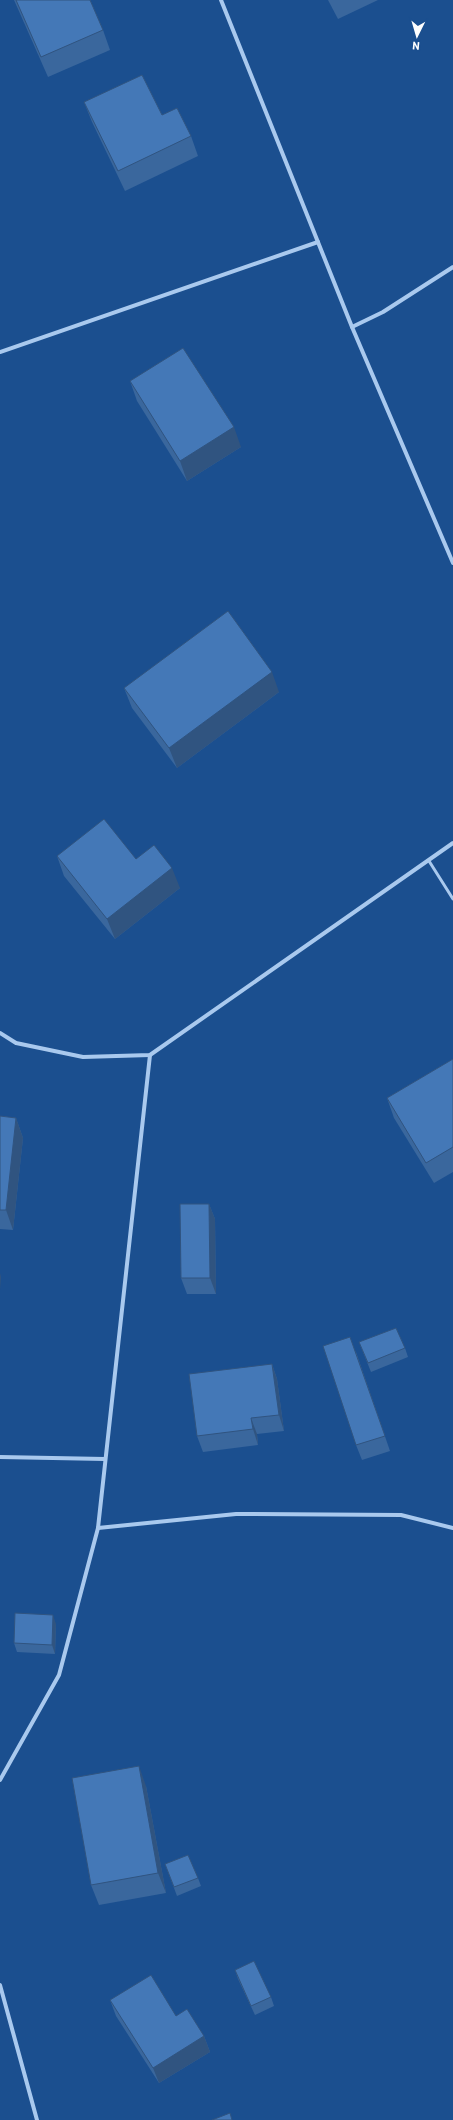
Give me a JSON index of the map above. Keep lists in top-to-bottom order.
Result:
{
  "north": "bottom"
}
